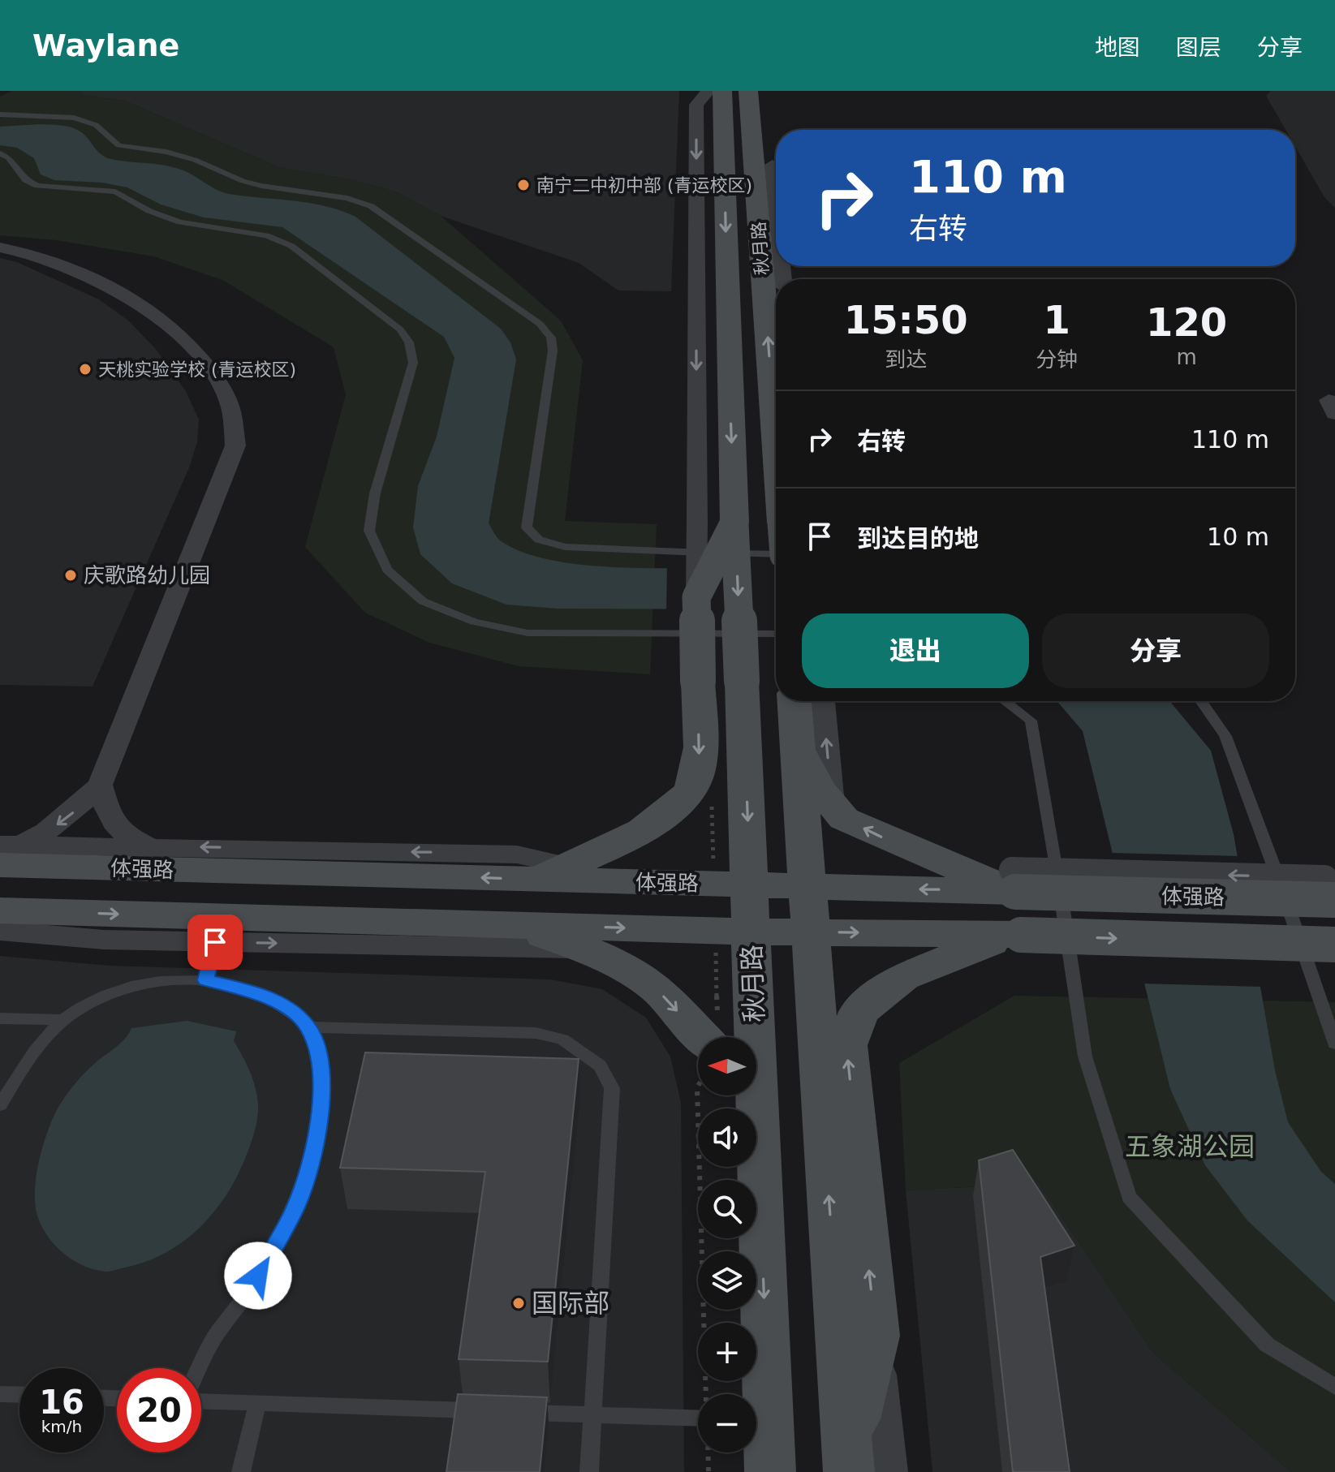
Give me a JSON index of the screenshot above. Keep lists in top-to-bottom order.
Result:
{
  "streets": {
    "main road": ["秋月路", "体强路"]
  },
  "crossings": [
    ["秋月路", "体强路"]
  ],
  "parks": ["五象湖公园"],
  "places": [
    "南宁二中初中部 (青运校区)",
    "天桃实验学校 (青运校区)",
    "庆歌路幼儿园",
    "国际部"
  ],
  "north": "left",
  "page": {
    "header": "Waylane",
    "nav": ["地图", "图层", "分享"],
    "turn": ["110 m", "右转"],
    "eta": [
      "15:50",
      "到达",
      "1",
      "分钟",
      "120",
      "m"
    ],
    "list": [
      {
        "name": "右转",
        "value": "110 m"
      },
      {
        "name": "到达目的地",
        "value": "10 m"
      }
    ],
    "buttons": ["退出", "分享"],
    "map_buttons": ["+", "−"],
    "speed": "16 km/h",
    "limit": "20"
  }
}
